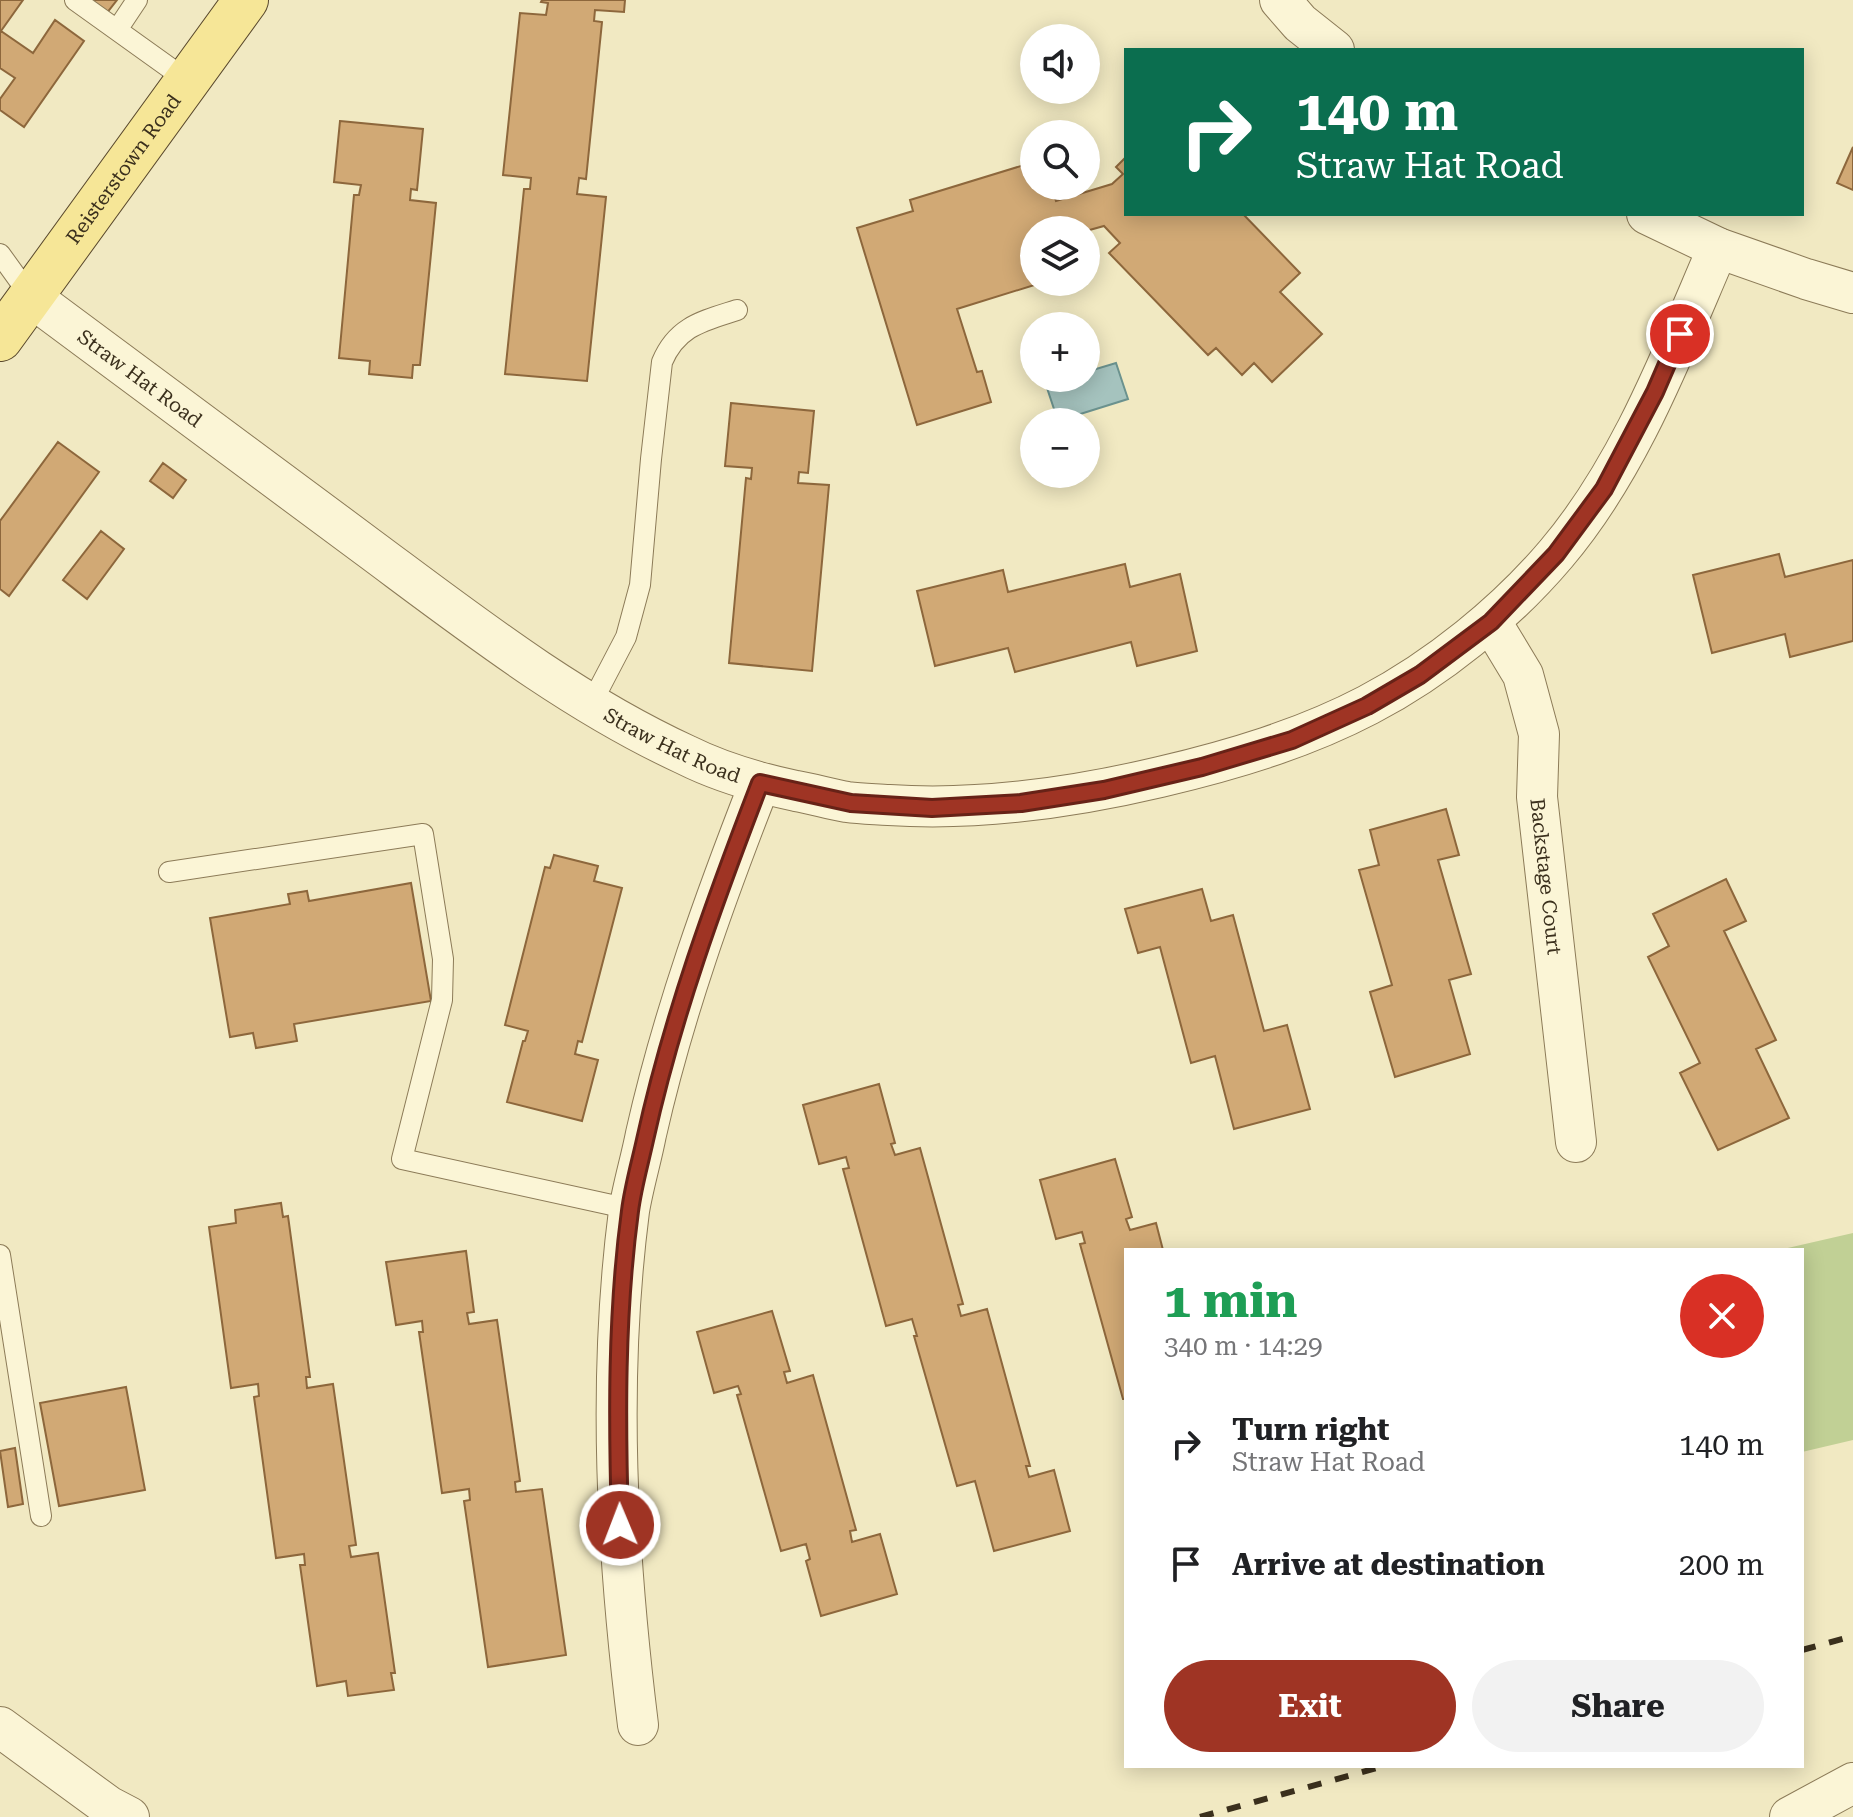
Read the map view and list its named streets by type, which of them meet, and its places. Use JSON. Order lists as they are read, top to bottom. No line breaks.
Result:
{"streets":{"main road":["Reisterstown Road"],"street":["Straw Hat Road","Backstage Court"]},"crossings":[["Reisterstown Road","Straw Hat Road"],["Straw Hat Road","Backstage Court"]],"page":{"map_buttons":["+","−"],"turn":["140 m","Straw Hat Road"],"heading":["1 min","340 m · 14:29"],"list":[{"name":"Turn right","note":"Straw Hat Road","value":"140 m"},{"name":"Arrive at destination","value":"200 m"}],"buttons":["Exit","Share"]}}
